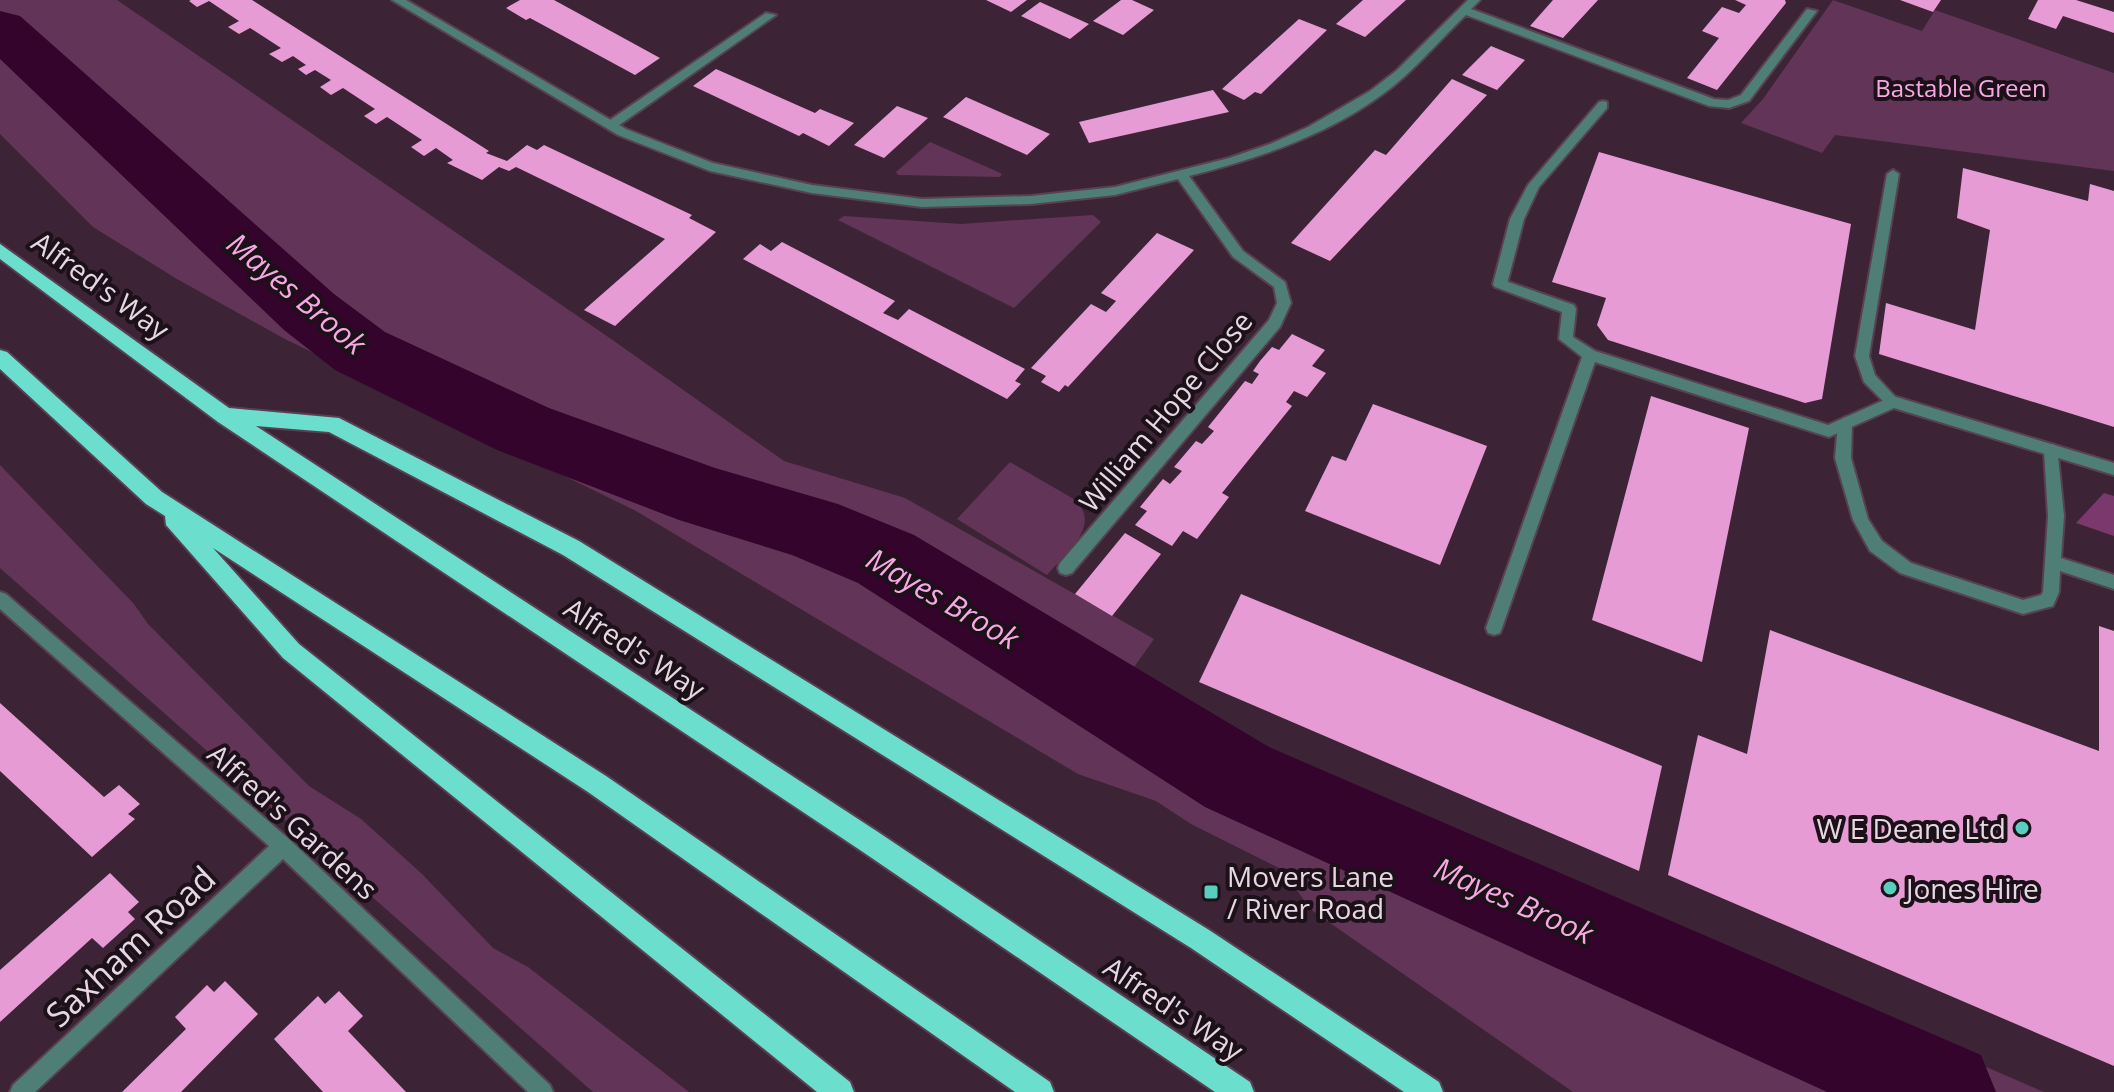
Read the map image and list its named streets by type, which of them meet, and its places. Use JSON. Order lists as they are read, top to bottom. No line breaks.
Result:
{"streets":{"highway":["Alfred's Way"],"street":["William Hope Close","Alfred's Gardens","Saxham Road"]},"crossings":[["Alfred's Gardens","Saxham Road"]],"water":["Mayes Brook"],"parks":["Bastable Green"],"places":{"other":["W E Deane Ltd","Jones Hire"],"transit":["Movers Lane / River Road"]}}
